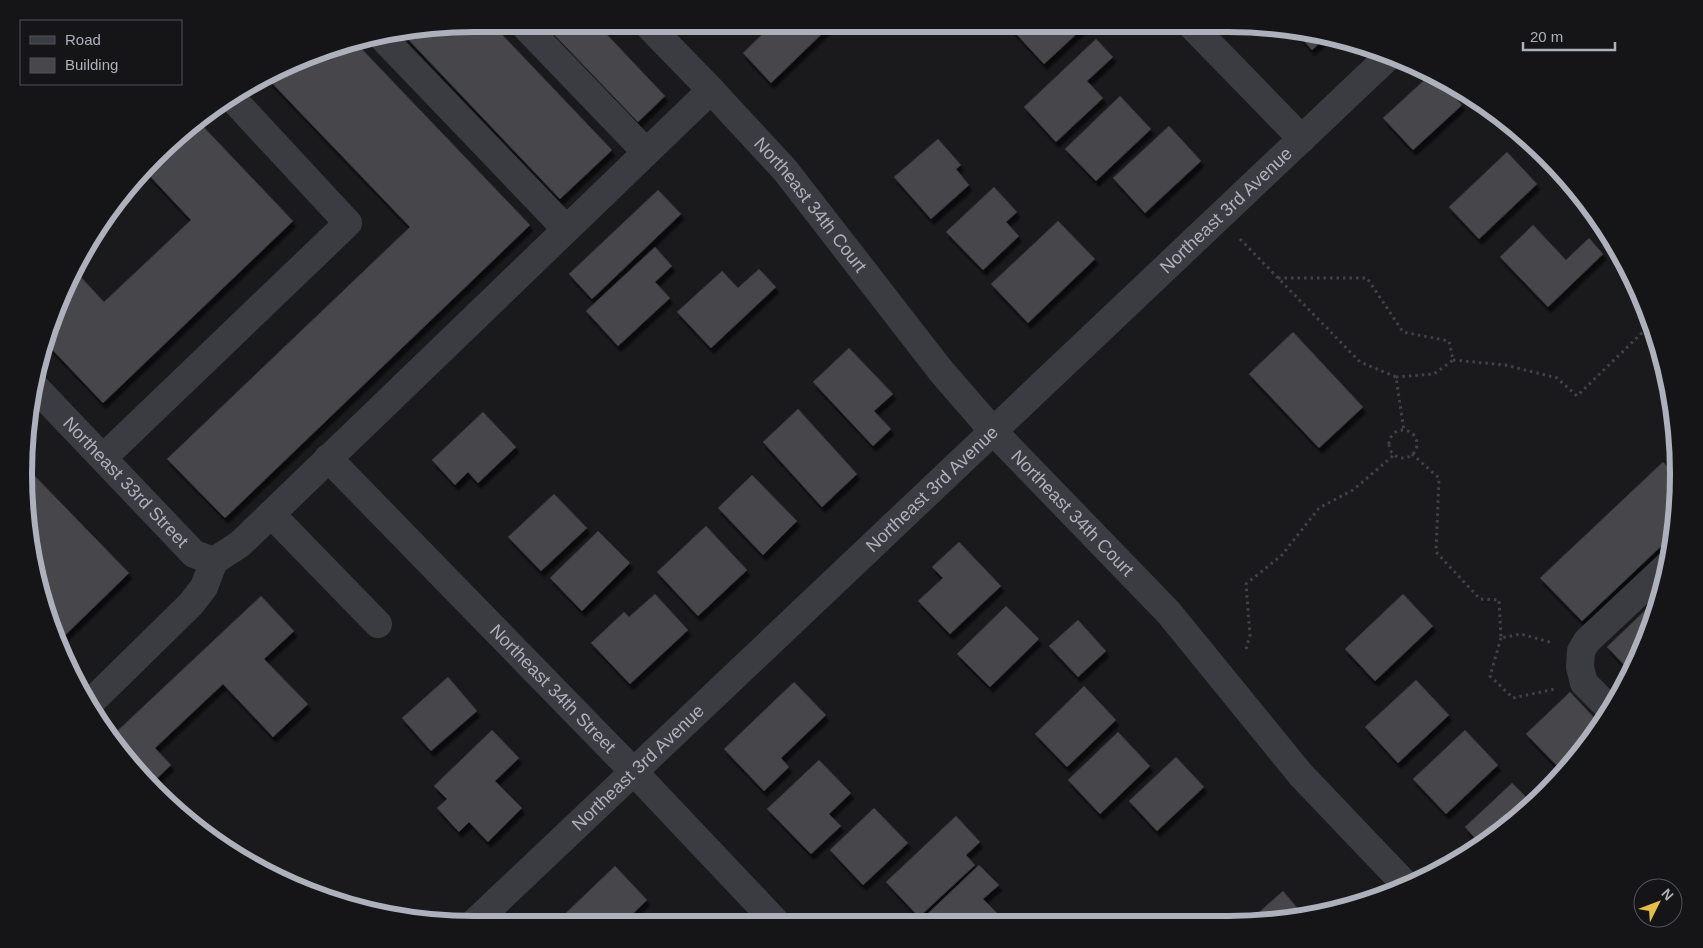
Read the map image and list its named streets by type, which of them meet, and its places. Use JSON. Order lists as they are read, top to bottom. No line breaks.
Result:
{"streets":{"street":["Northeast 34th Court","Northeast 3rd Avenue","Northeast 33rd Street","Northeast 34th Street"]},"crossings":[["Northeast 34th Court","Northeast 3rd Avenue"],["Northeast 3rd Avenue","Northeast 34th Street"]],"legend":["Road","Building"],"scale_bar":"20 m","north":"top right"}
